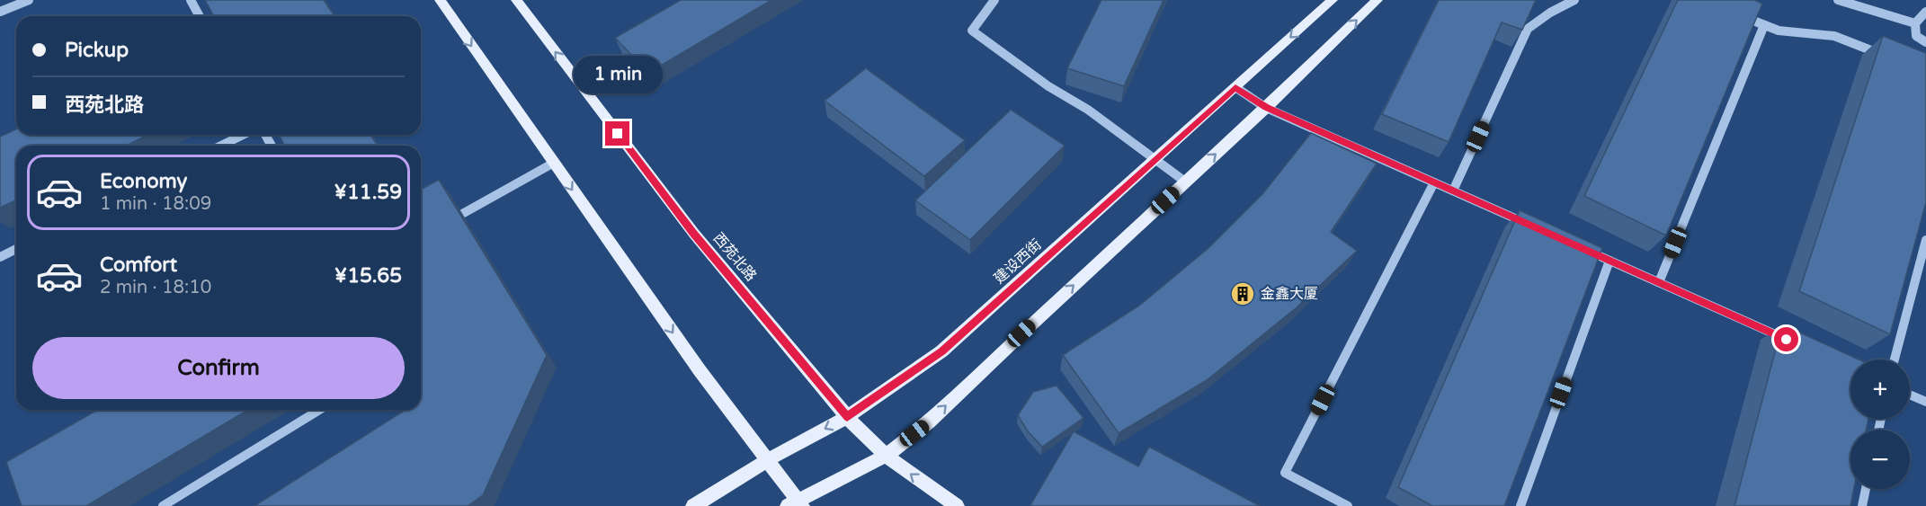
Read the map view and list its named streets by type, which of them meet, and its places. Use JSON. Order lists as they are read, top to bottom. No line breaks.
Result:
{"streets":{"main road":["西苑北路","建设西街"]},"crossings":[["西苑北路","建设西街"]],"places":{"building":["金鑫大厦"]},"page":{"banner":["Pickup","西苑北路"],"bubble":"1 min","list":[{"name":"Economy","note":"1 min · 18:09","value":"¥11.59"},{"name":"Comfort","note":"2 min · 18:10","value":"¥15.65"}],"buttons":"Confirm","map_buttons":["+","−"]}}
